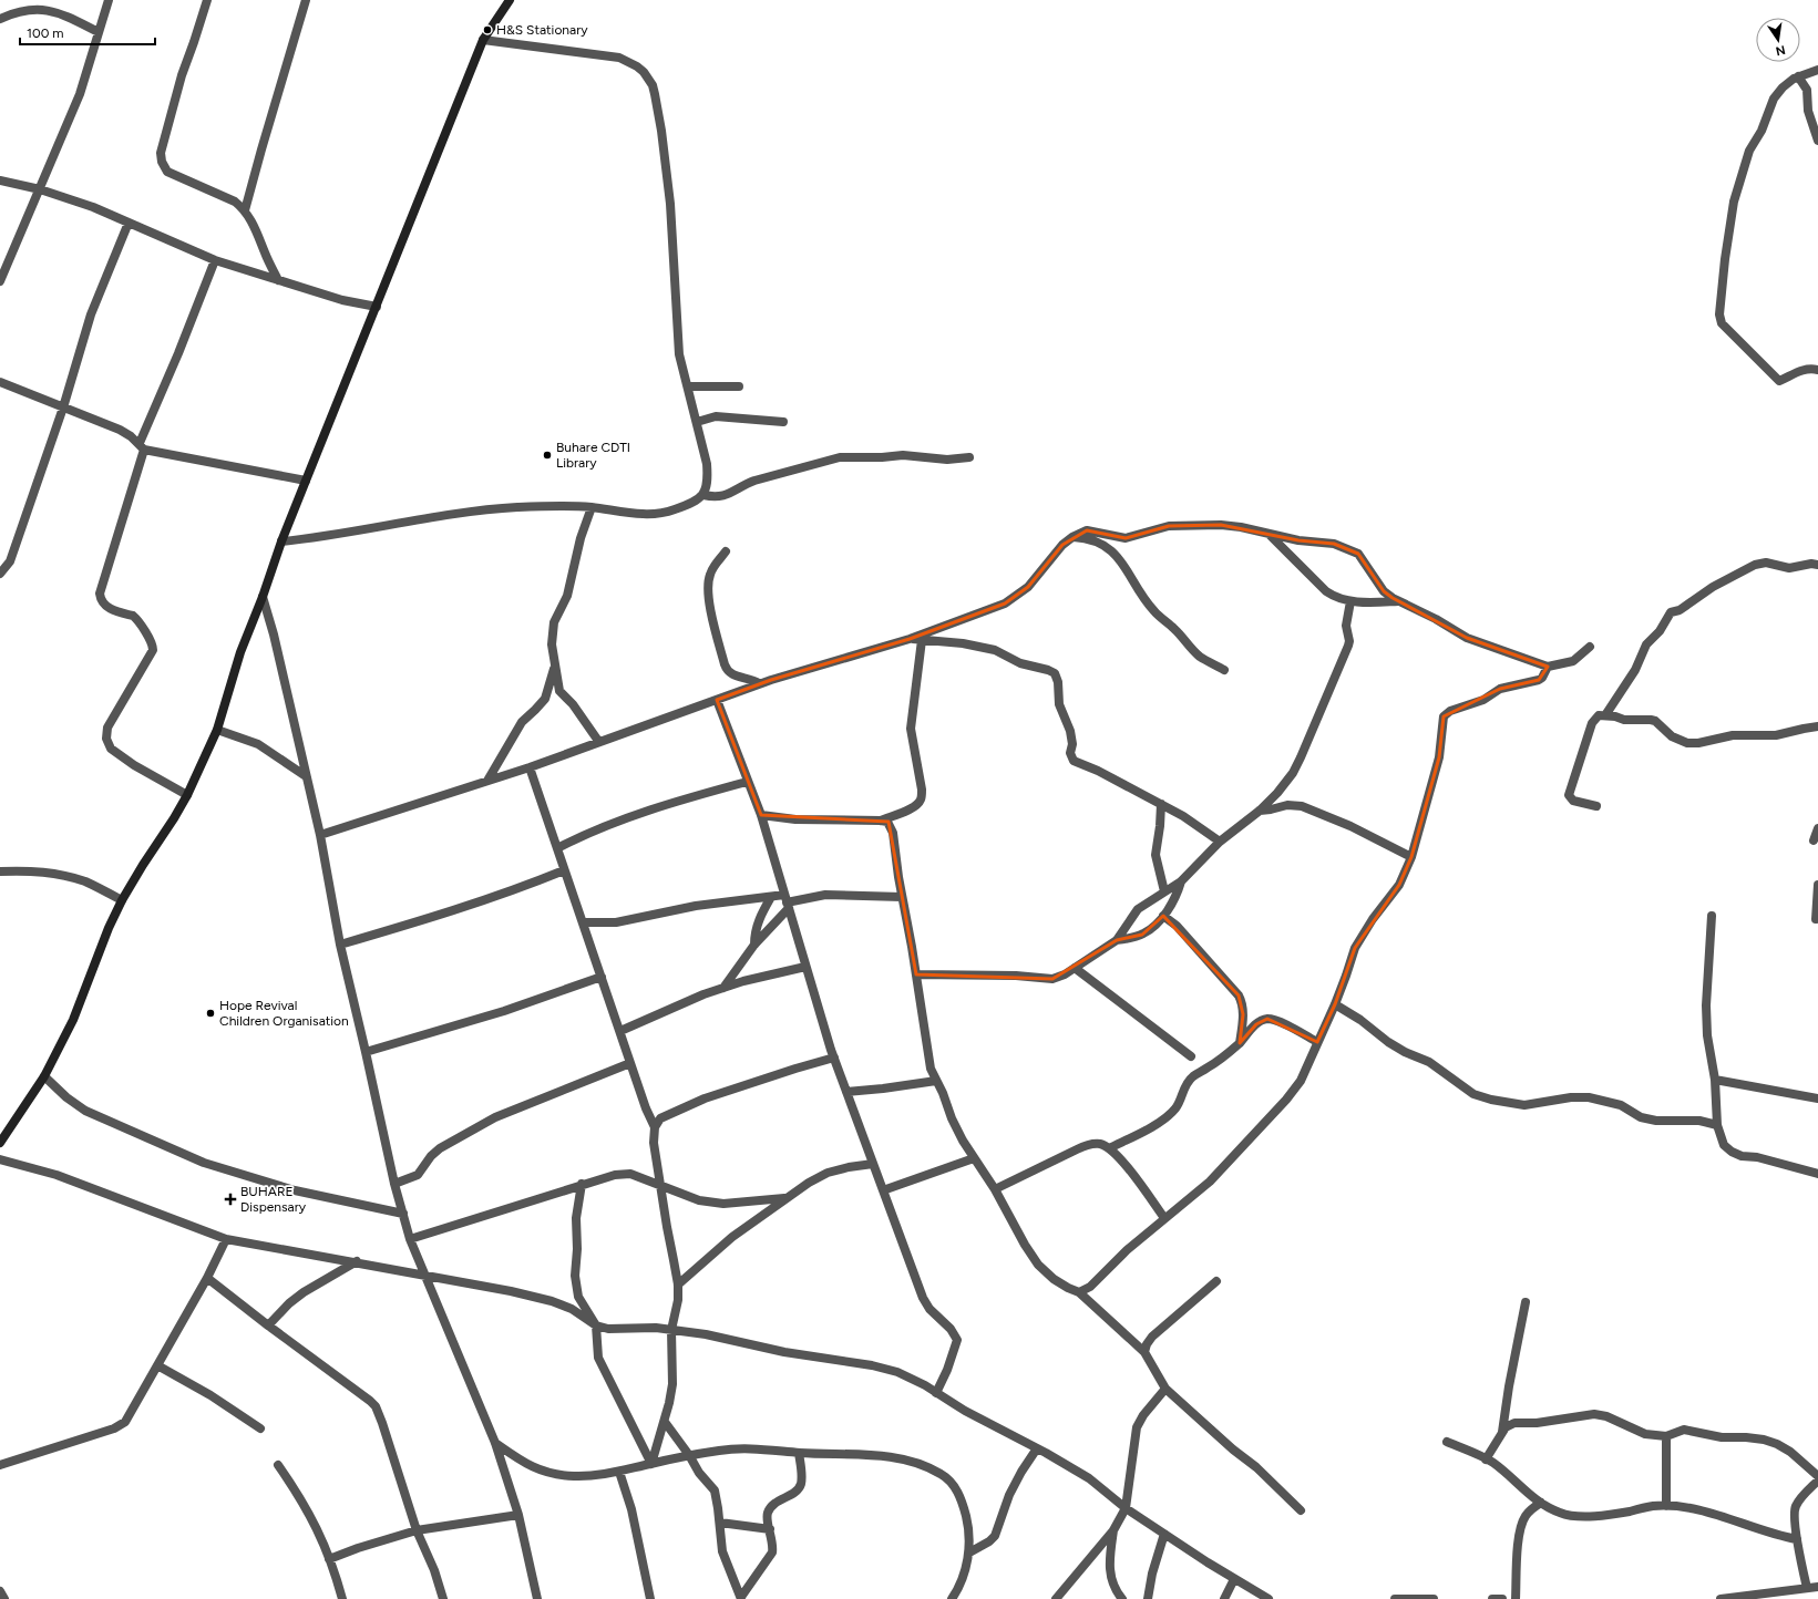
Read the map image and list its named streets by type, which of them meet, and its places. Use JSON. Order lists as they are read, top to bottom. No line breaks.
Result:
{"places":{"other":["H&S Stationary","Buhare CDTI Library","Hope Revival Children Organisation"],"health":["BUHARE Dispensary"]},"scale_bar":"100 m","north":"bottom"}
